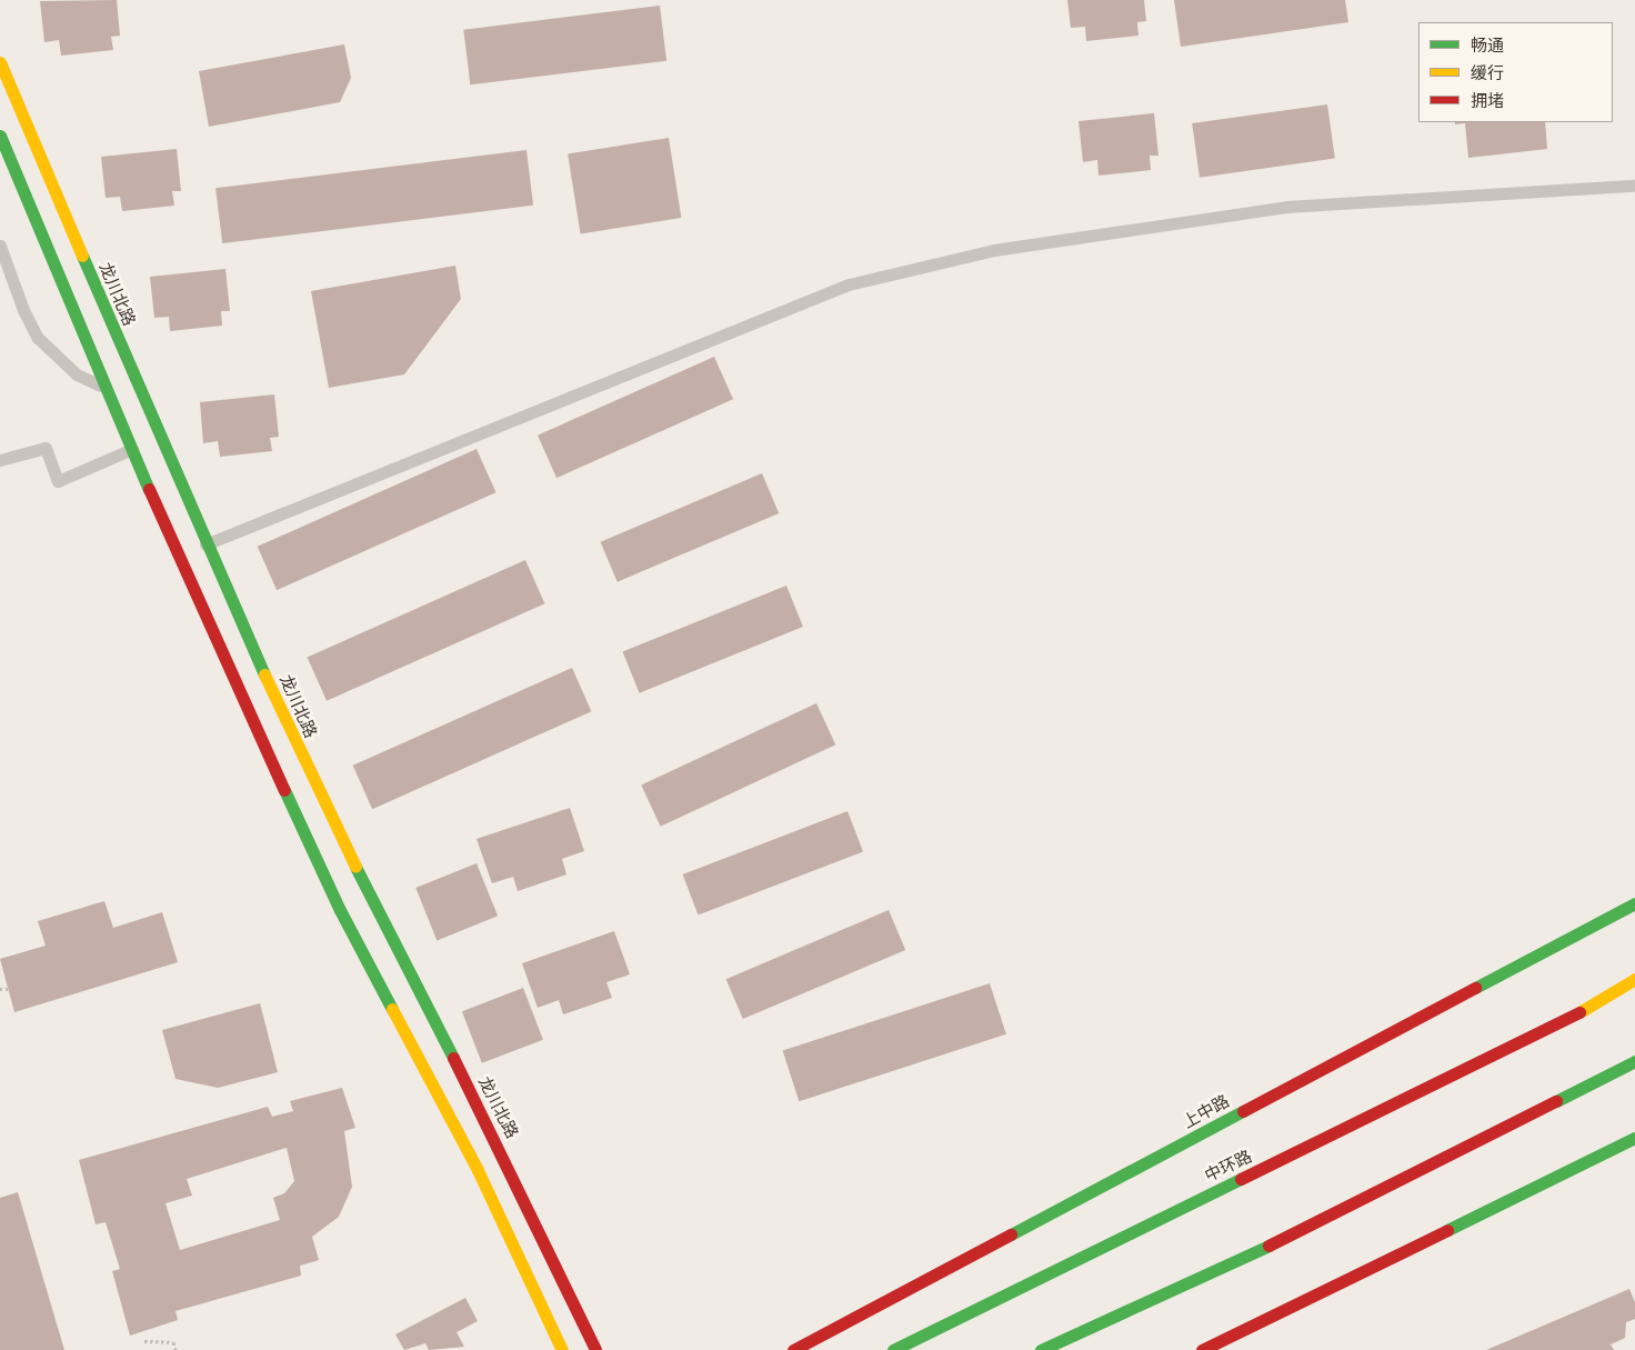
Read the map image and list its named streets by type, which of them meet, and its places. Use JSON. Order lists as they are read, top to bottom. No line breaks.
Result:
{"streets":{"main road":["龙川北路","上中路","中环路"]},"legend":["畅通","缓行","拥堵"]}
